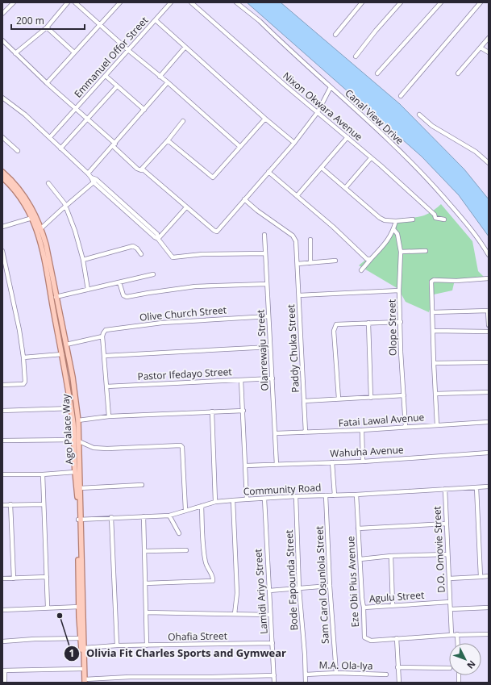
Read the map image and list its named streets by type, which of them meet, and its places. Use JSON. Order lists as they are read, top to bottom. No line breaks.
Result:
{"streets":{"main road":["Ago Palace Way"],"street":["Emmanuel Offor Street","Nixon Okwara Avenue","Canal View Drive","Olive Church Street","Olope Street","Paddy Chuka Street","Olanrewaju Street","Pastor Ifedayo Street","Fatai Lawal Avenue","Wahuha Avenue","Community Road","D.O. Omovie Street","Bode Fapounda Street","Eze Obi Pius Avenue","Sam Carol Osunlola Street","Lamidi Ariyo Street","Agulu Street","Ohafia Street","M.A. Ola-Iya"]},"crossings":[["Olive Church Street","Olanrewaju Street"],["Olope Street","Fatai Lawal Avenue"],["Paddy Chuka Street","Fatai Lawal Avenue"],["Olanrewaju Street","Fatai Lawal Avenue"],["Olanrewaju Street","Wahuha Avenue"],["Pastor Ifedayo Street","Wahuha Avenue"],["Pastor Ifedayo Street","Community Road"],["Ago Palace Way","Community Road"],["Ago Palace Way","Ohafia Street"],["Community Road","D.O. Omovie Street"],["Community Road","Bode Fapounda Street"],["Community Road","Eze Obi Pius Avenue"],["Community Road","Sam Carol Osunlola Street"],["Community Road","Lamidi Ariyo Street"],["D.O. Omovie Street","Eze Obi Pius Avenue"],["D.O. Omovie Street","Agulu Street"],["Bode Fapounda Street","M.A. Ola-Iya"],["Eze Obi Pius Avenue","Agulu Street"],["Sam Carol Osunlola Street","M.A. Ola-Iya"],["Lamidi Ariyo Street","Ohafia Street"]],"places":["Olivia Fit Charles Sports and Gymwear"],"scale_bar":"200 m","north":"bottom right"}
